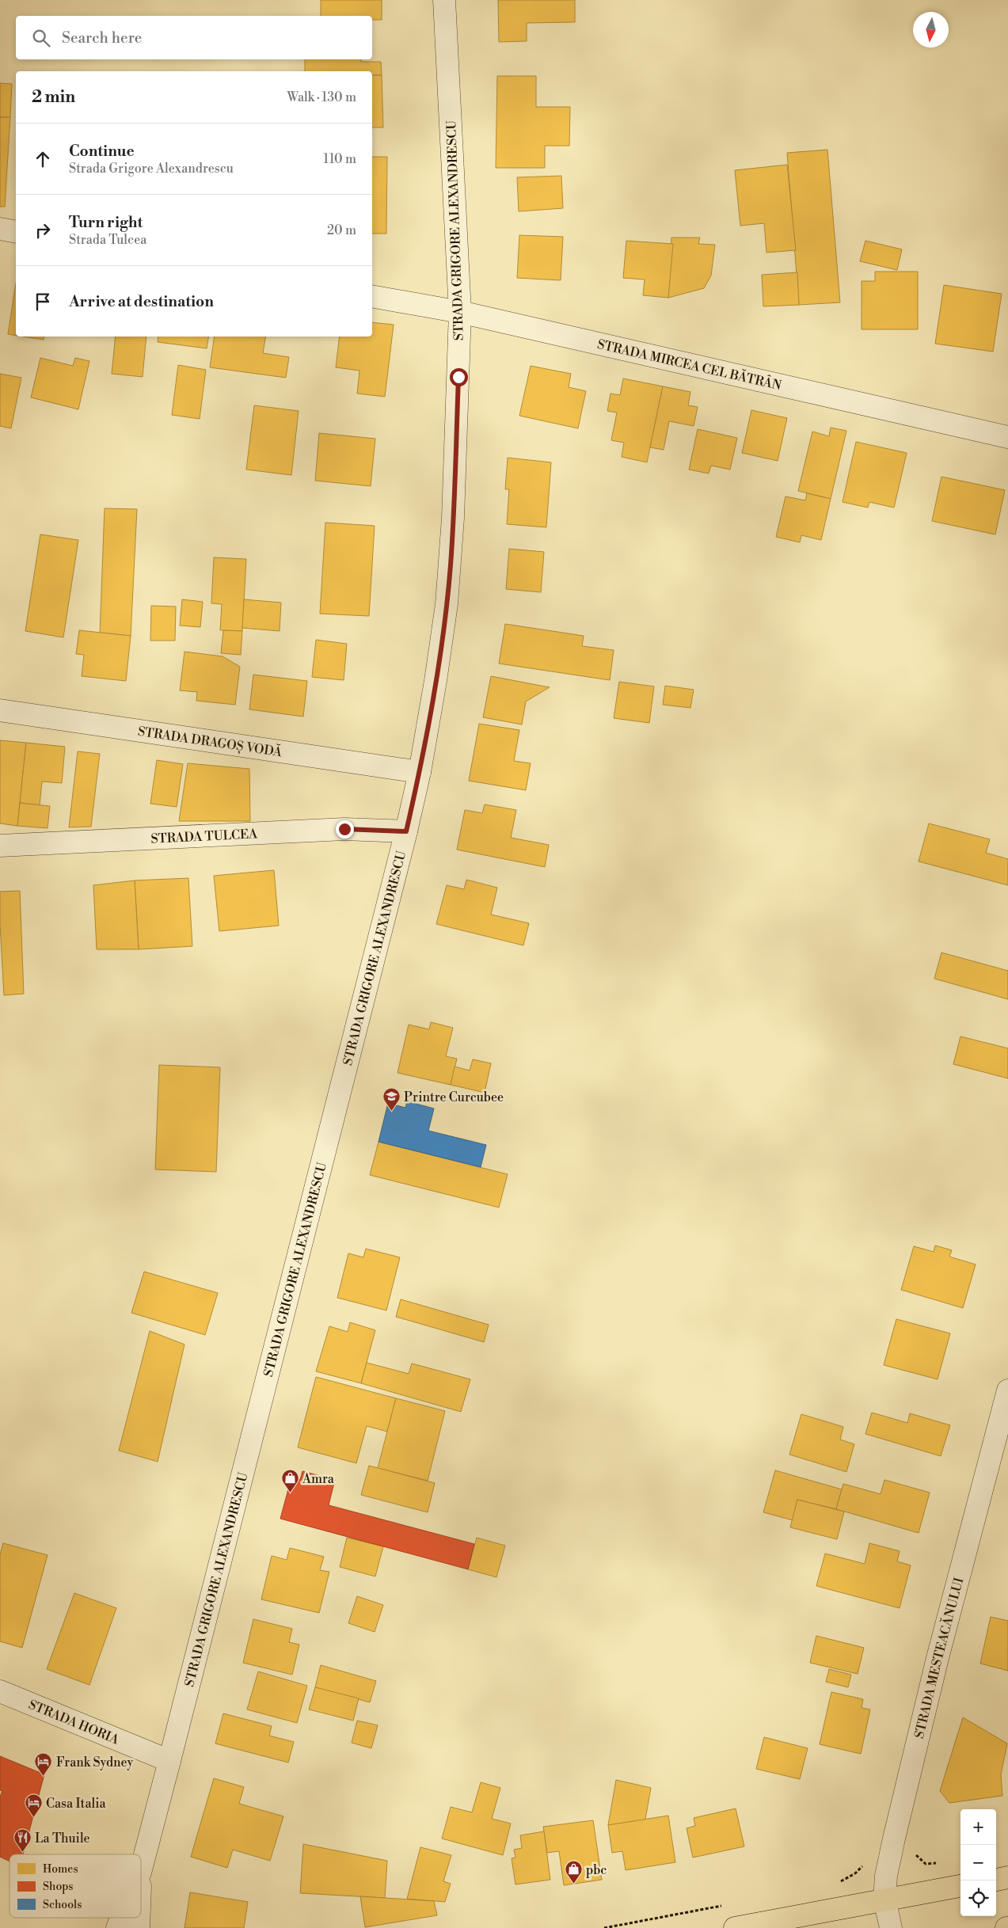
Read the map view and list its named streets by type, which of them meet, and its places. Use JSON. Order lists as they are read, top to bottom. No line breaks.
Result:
{"streets":{"street":["STRADA GRIGORE ALEXANDRESCU","STRADA MIRCEA CEL BĂTRÂN","STRADA DRAGOȘ VODĂ","STRADA TULCEA","STRADA MESTEACĂNULUI","STRADA HORIA"]},"crossings":[["STRADA GRIGORE ALEXANDRESCU","STRADA MIRCEA CEL BĂTRÂN"],["STRADA GRIGORE ALEXANDRESCU","STRADA DRAGOȘ VODĂ"],["STRADA GRIGORE ALEXANDRESCU","STRADA TULCEA"],["STRADA GRIGORE ALEXANDRESCU","STRADA HORIA"]],"places":{"school or university":["Printre Curcubee"],"shop":["Amra","pbc"],"hotel":["Frank Sydney","Casa Italia"],"restaurant":["La Thuile"]},"legend":["Homes","Shops","Schools"],"north":"bottom","page":{"search":"Search here","heading":["2 min","Walk · 130 m"],"list":[["Continue","Strada Grigore Alexandrescu","110 m"],["Turn right","Strada Tulcea","20 m"],"Arrive at destination"],"map_buttons":["+","−"]}}
